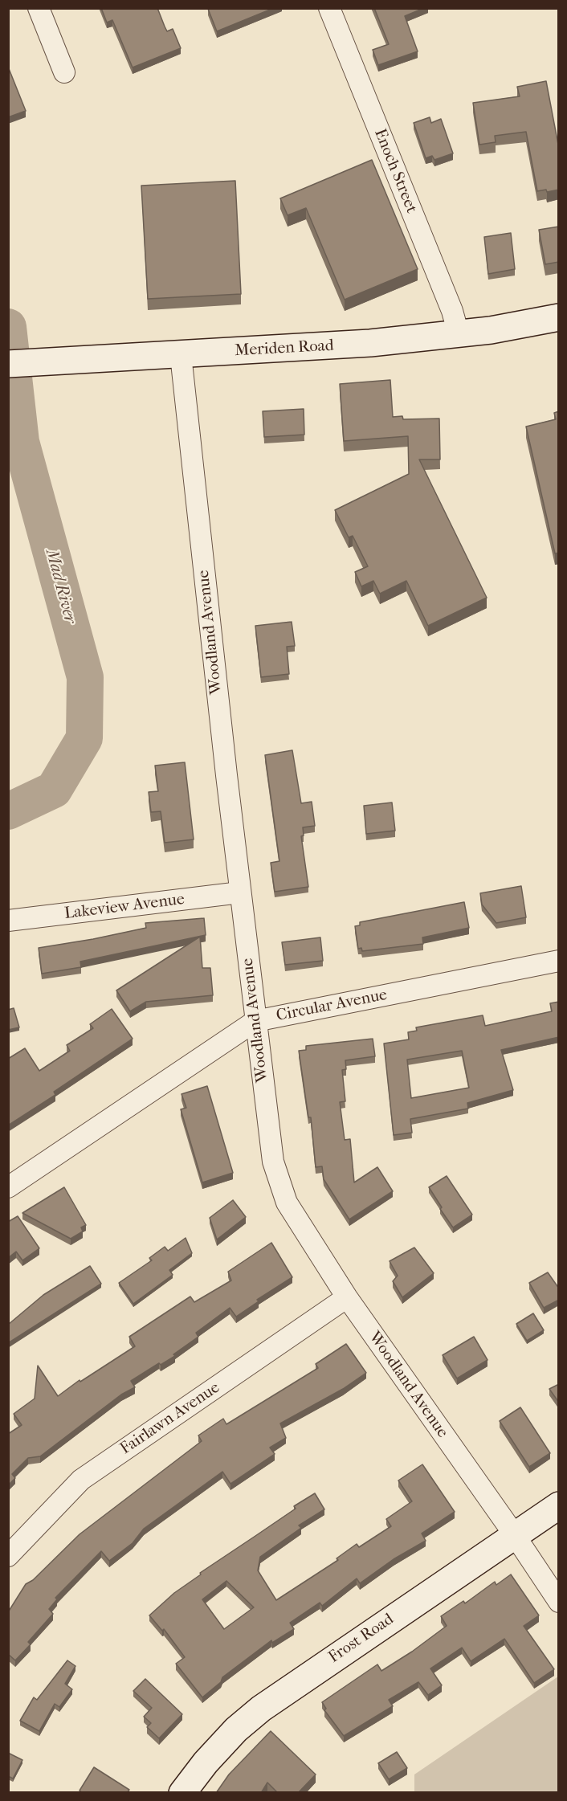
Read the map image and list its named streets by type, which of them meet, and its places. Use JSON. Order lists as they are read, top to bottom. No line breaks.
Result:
{"streets":{"main road":["Meriden Road","Frost Road"],"street":["Enoch Street","Woodland Avenue","Lakeview Avenue","Circular Avenue","Fairlawn Avenue"]},"crossings":[["Enoch Street","Meriden Road"],["Meriden Road","Woodland Avenue"],["Woodland Avenue","Lakeview Avenue"],["Woodland Avenue","Circular Avenue"],["Woodland Avenue","Fairlawn Avenue"],["Woodland Avenue","Frost Road"]],"water":["Mad River"]}
